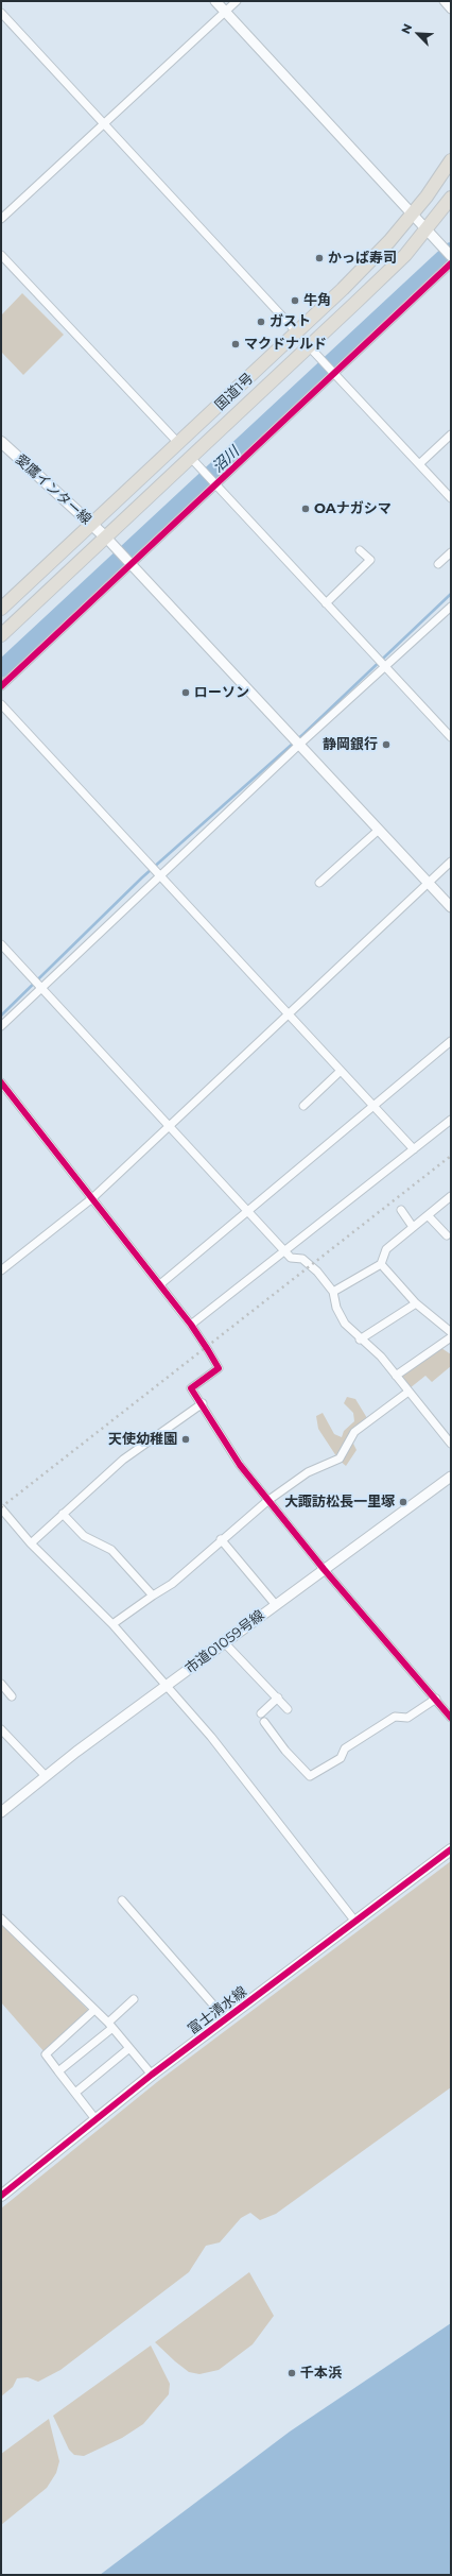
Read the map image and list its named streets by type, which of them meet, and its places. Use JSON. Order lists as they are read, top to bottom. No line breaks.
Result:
{"streets":{"highway":["国道1号"],"main road":["愛鷹インター線","富士清水線"],"street":["市道01059号線"]},"crossings":[["国道1号","愛鷹インター線"]],"water":["沼川"],"places":["かっぱ寿司","牛角","ガスト","マクドナルド","OAナガシマ","ローソン","静岡銀行","天使幼稚園","大諏訪松長一里塚","千本浜"],"north":"top left"}
